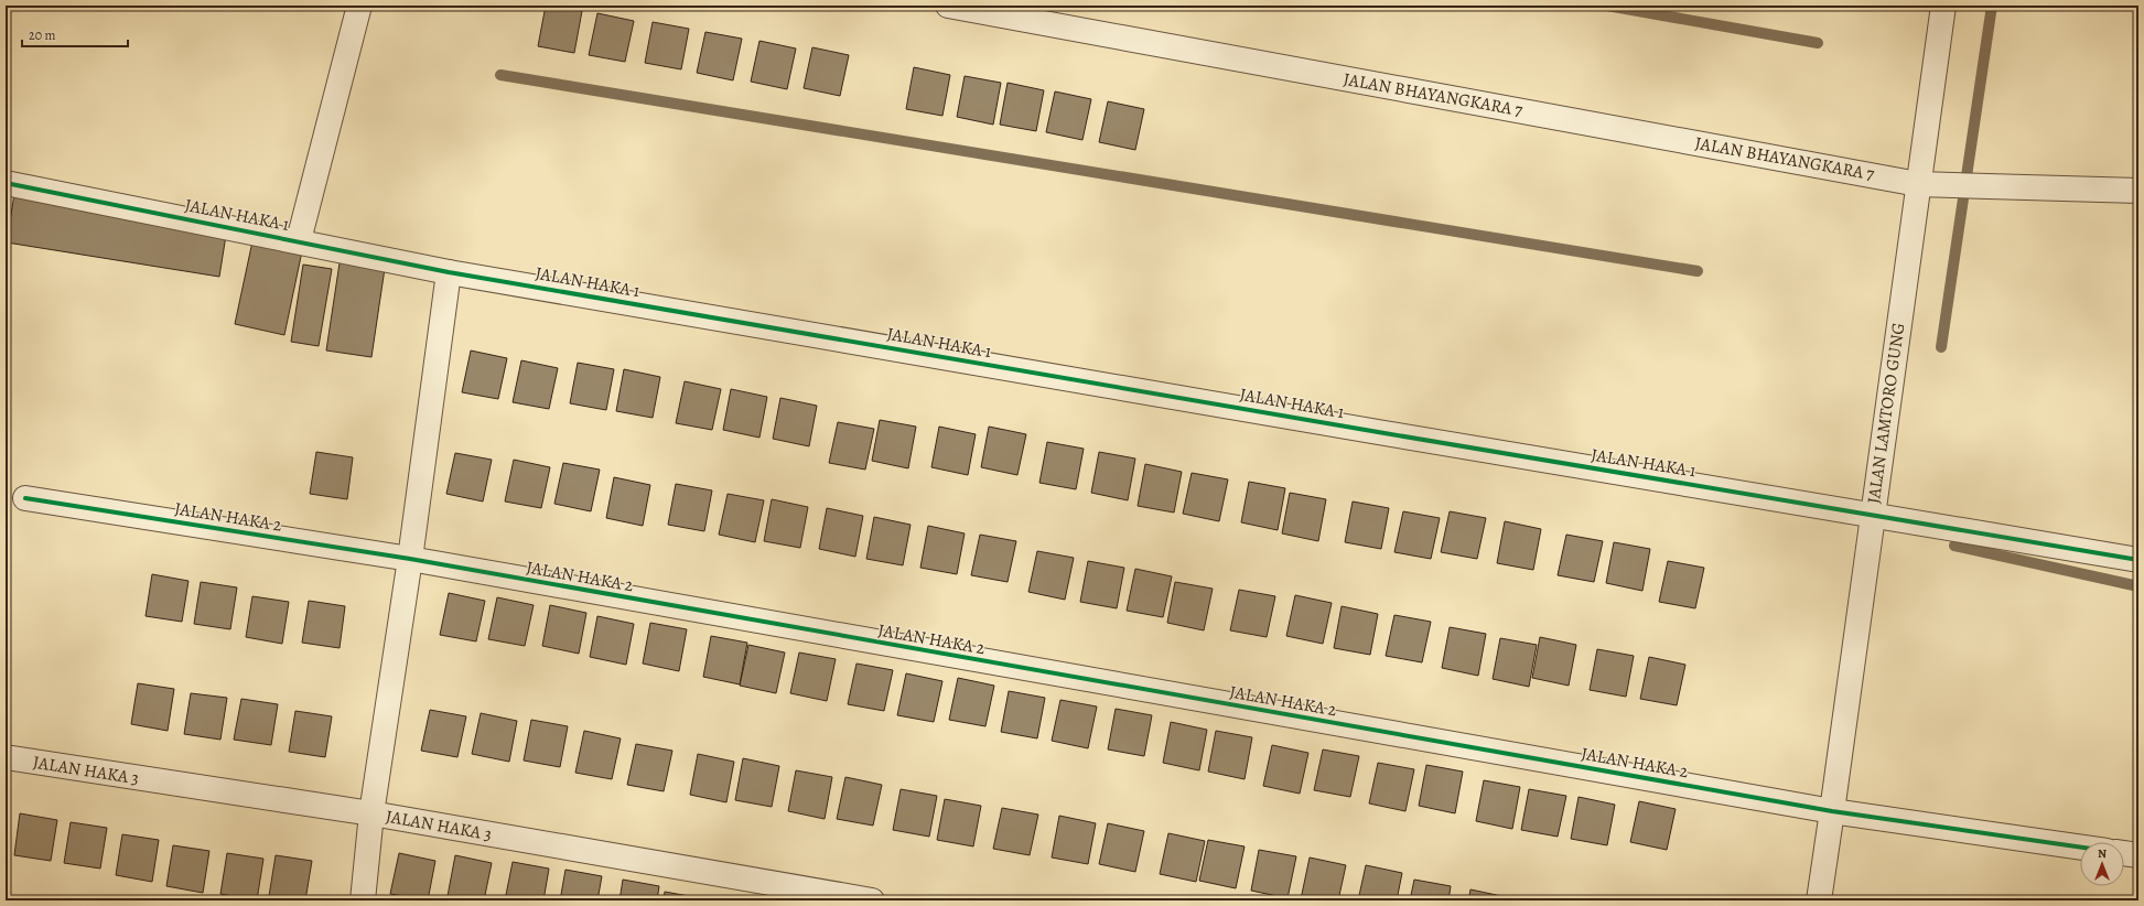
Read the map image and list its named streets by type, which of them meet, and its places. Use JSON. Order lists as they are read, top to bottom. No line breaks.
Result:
{"streets":{"street":["JALAN BHAYANGKARA 7","JALAN HAKA 1","JALAN LAMTORO GUNG","JALAN HAKA 2","JALAN HAKA 3"]},"crossings":[["JALAN BHAYANGKARA 7","JALAN LAMTORO GUNG"],["JALAN HAKA 1","JALAN LAMTORO GUNG"],["JALAN LAMTORO GUNG","JALAN HAKA 2"]],"scale_bar":"20 m","north":"top"}
